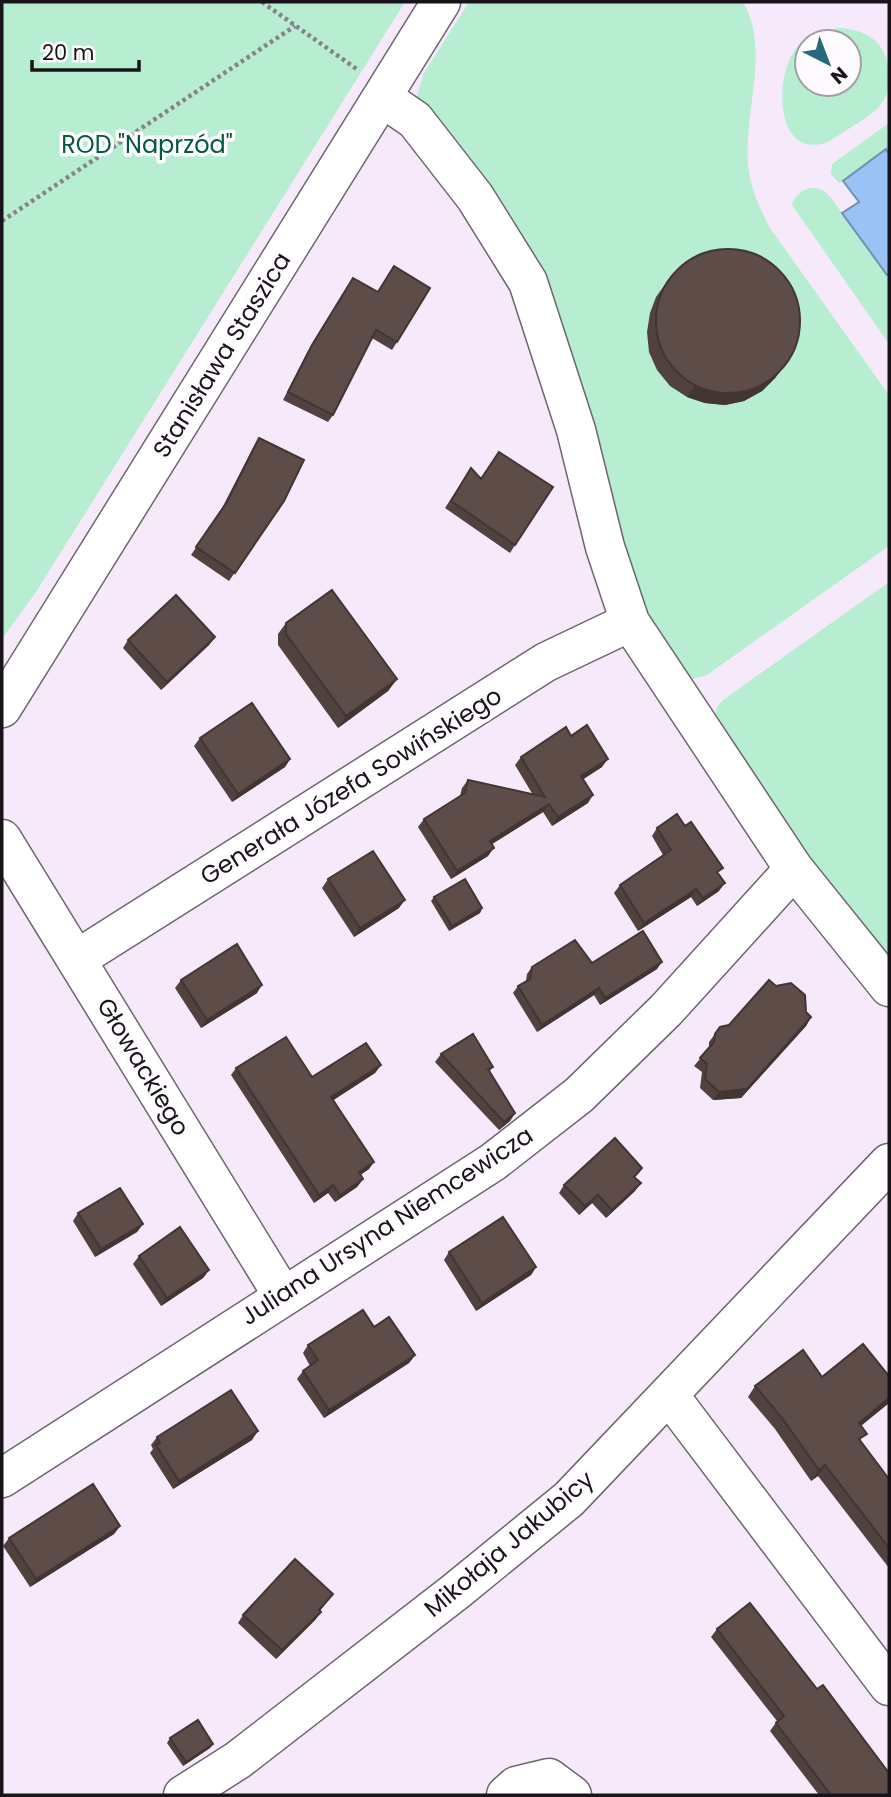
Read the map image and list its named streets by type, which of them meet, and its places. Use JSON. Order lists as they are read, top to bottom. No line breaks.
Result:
{"streets":{"street":["Stanisława Staszica","Generała Józefa Sowińskiego","Głowackiego","Juliana Ursyna Niemcewicza","Mikołaja Jakubicy"]},"crossings":[["Generała Józefa Sowińskiego","Głowackiego"],["Głowackiego","Juliana Ursyna Niemcewicza"]],"parks":["ROD \"Naprzód\""],"scale_bar":"20 m","north":"bottom right"}
